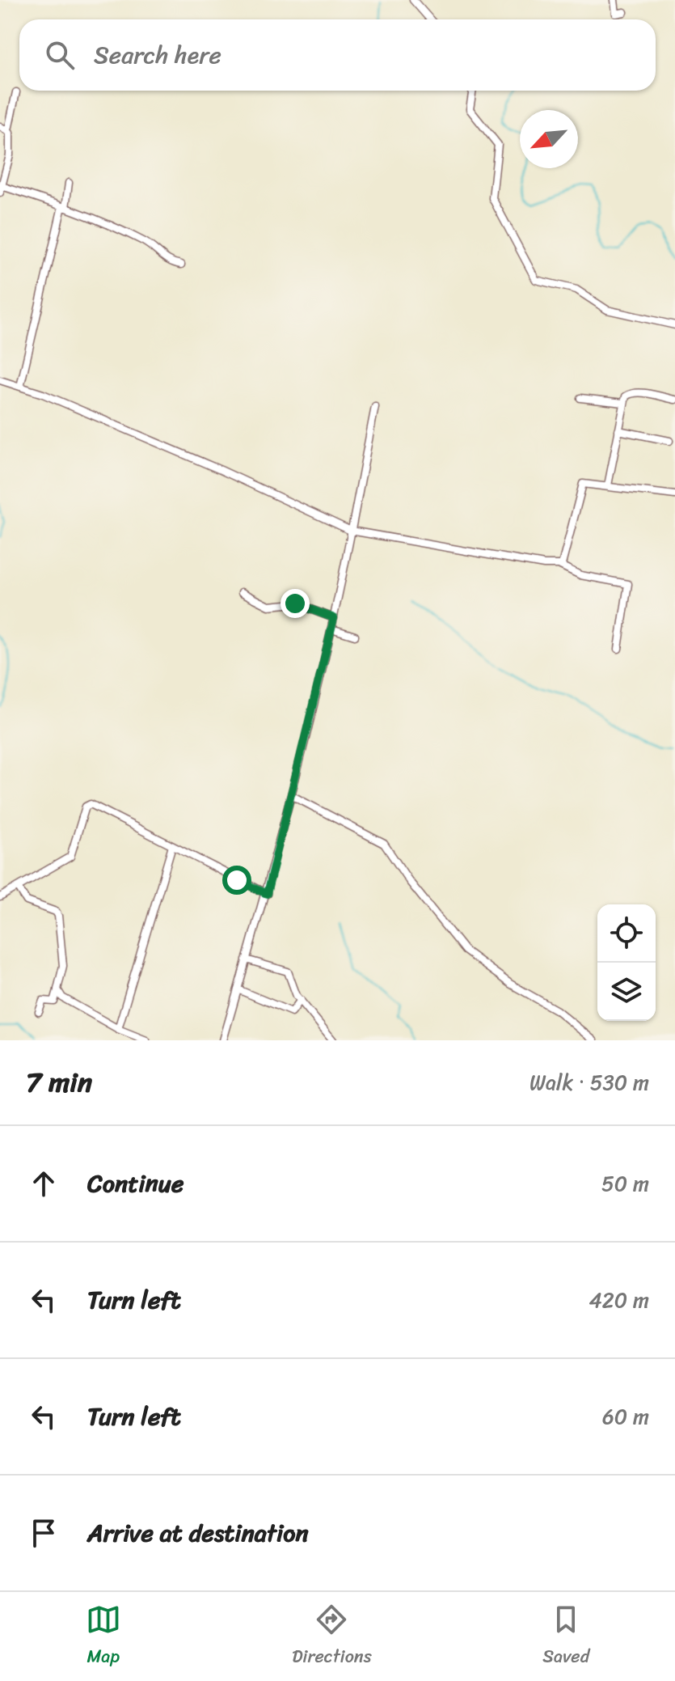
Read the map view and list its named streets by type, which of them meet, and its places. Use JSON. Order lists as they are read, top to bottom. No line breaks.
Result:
{"north":"bottom left","page":{"search":"Search here","heading":["7 min","Walk · 530 m"],"list":[["Continue","50 m"],["Turn left","420 m"],["Turn left","60 m"],"Arrive at destination"],"nav":["Map","Directions","Saved"]}}
